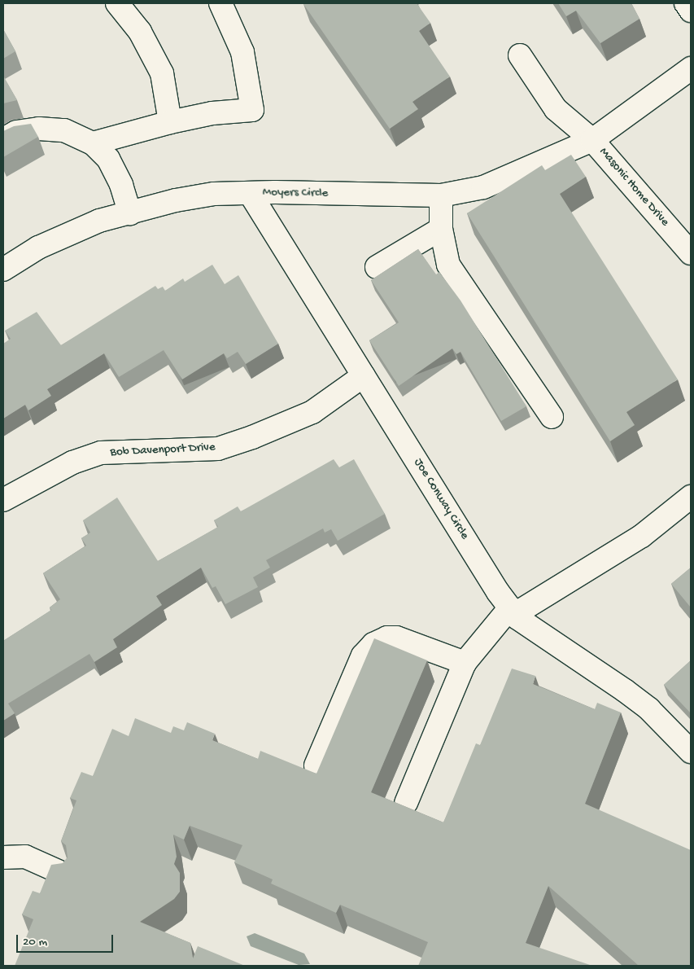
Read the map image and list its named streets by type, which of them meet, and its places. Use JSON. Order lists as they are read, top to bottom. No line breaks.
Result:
{"streets":{"street":["Masonic Home Drive","Moyers Circle","Bob Davenport Drive","Joe Conway Circle"]},"crossings":[["Masonic Home Drive","Moyers Circle"],["Moyers Circle","Joe Conway Circle"],["Bob Davenport Drive","Joe Conway Circle"]],"scale_bar":"20 m"}
